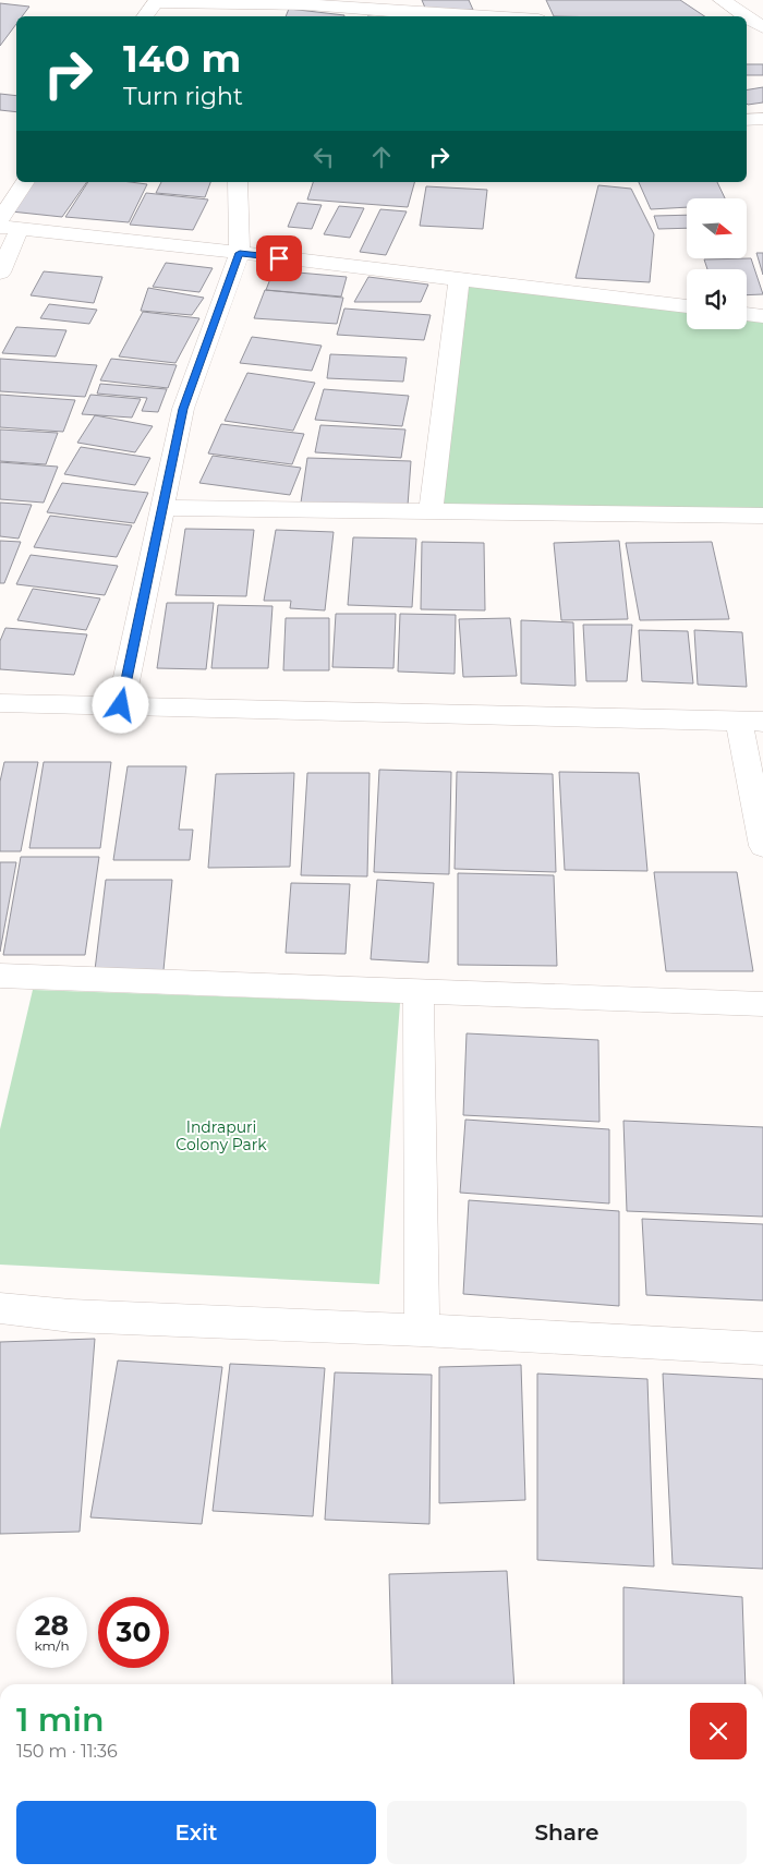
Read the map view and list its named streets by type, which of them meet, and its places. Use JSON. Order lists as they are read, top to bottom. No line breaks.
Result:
{"parks":["Indrapuri Colony Park"],"north":"right","page":{"turn":["140 m","Turn right"],"speed":"28 km/h","limit":"30","heading":["1 min","150 m · 11:36"],"buttons":["Exit","Share"]}}
